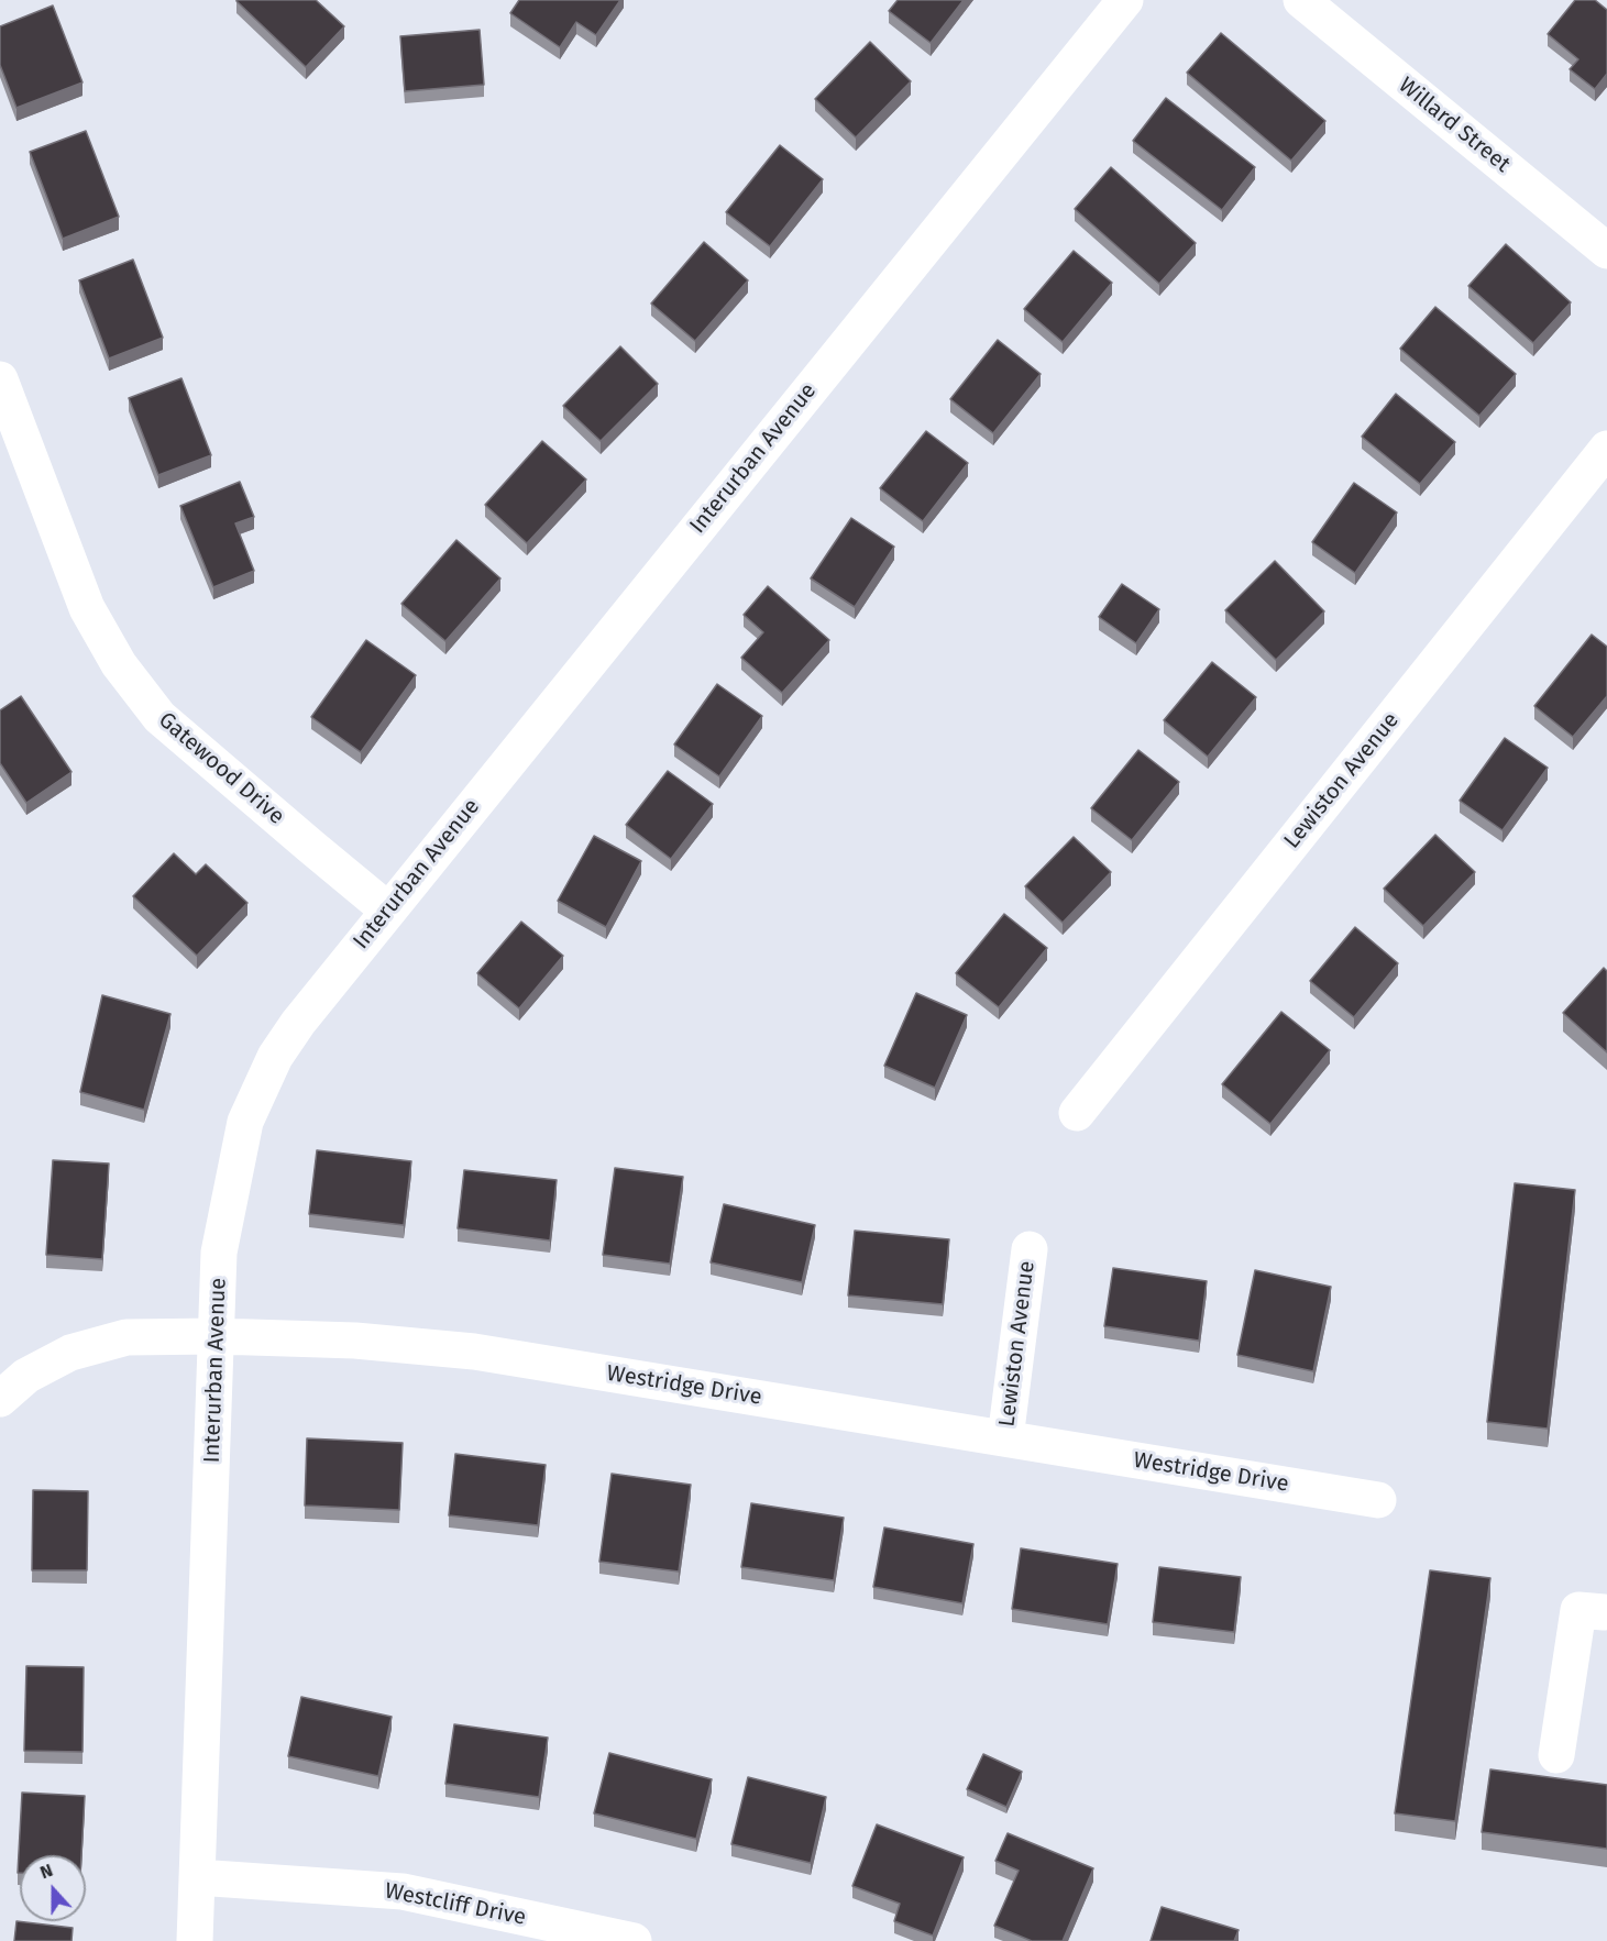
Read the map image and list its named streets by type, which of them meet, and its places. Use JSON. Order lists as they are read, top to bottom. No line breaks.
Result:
{"streets":{"street":["Willard Street","Interurban Avenue","Gatewood Drive","Lewiston Avenue","Westridge Drive","Westcliff Drive"]},"crossings":[["Interurban Avenue","Gatewood Drive"],["Interurban Avenue","Westridge Drive"],["Interurban Avenue","Westcliff Drive"],["Lewiston Avenue","Westridge Drive"]],"north":"top"}
